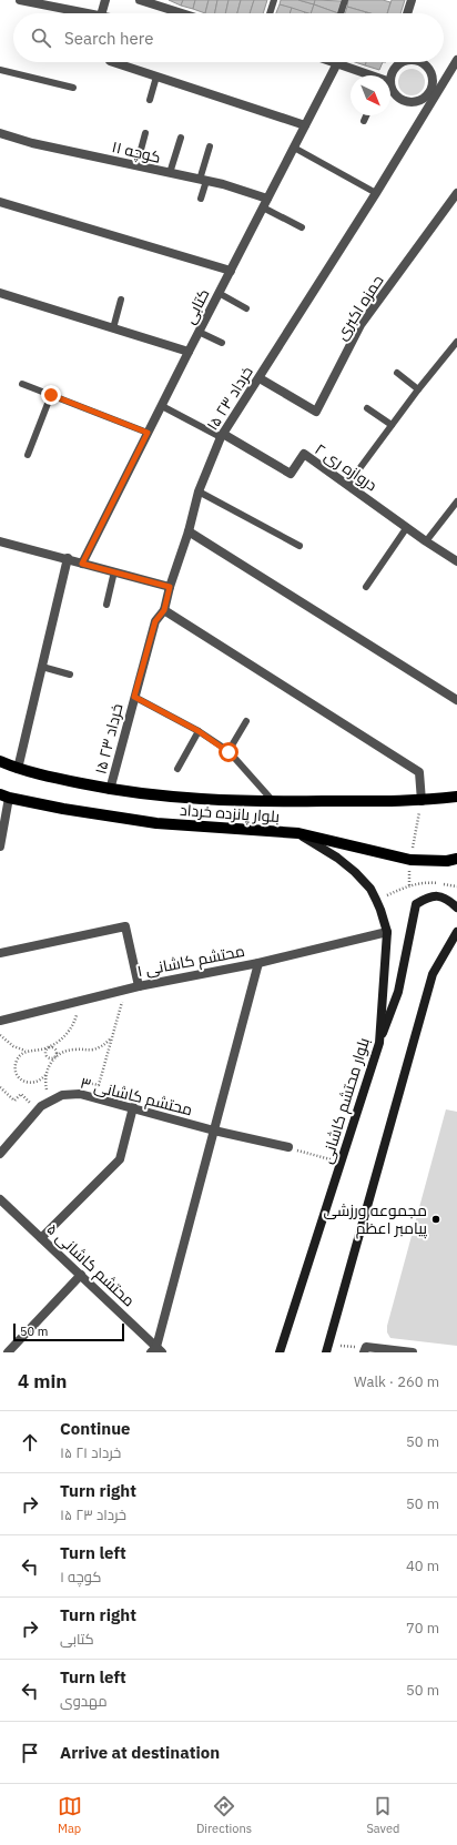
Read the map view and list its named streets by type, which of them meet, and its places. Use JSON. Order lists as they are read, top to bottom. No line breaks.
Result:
{"streets":{"main road":["بلوار پانزده خرداد","بلوار محتشم کاشانی"],"street":["کوچه ۱۱","کتابی","حمزه اکبری","۱۵ خرداد ۲۳","دروازه ری ۲","محتشم کاشانی ۱","محتشم کاشانی ۳","محتشم کاشانی ۵"]},"crossings":[["کوچه ۱۱","کتابی"],["حمزه اکبری","۱۵ خرداد ۲۳"],["۱۵ خرداد ۲۳","دروازه ری ۲"],["۱۵ خرداد ۲۳","بلوار پانزده خرداد"],["بلوار پانزده خرداد","بلوار محتشم کاشانی"],["محتشم کاشانی ۱","بلوار محتشم کاشانی"]],"places":["مجموعه ورزشی پیامبر اعظم"],"scale_bar":"50 m","north":"bottom right","page":{"search":"Search here","scale":"50 m","heading":["4 min","Walk · 260 m"],"list":[["Continue","۱۵ خرداد ۲۱","50 m"],["Turn right","۱۵ خرداد ۲۳","50 m"],["Turn left","کوچه ۱","40 m"],["Turn right","کتابی","70 m"],["Turn left","مهدوی","50 m"],"Arrive at destination"],"nav":["Map","Directions","Saved"]}}
